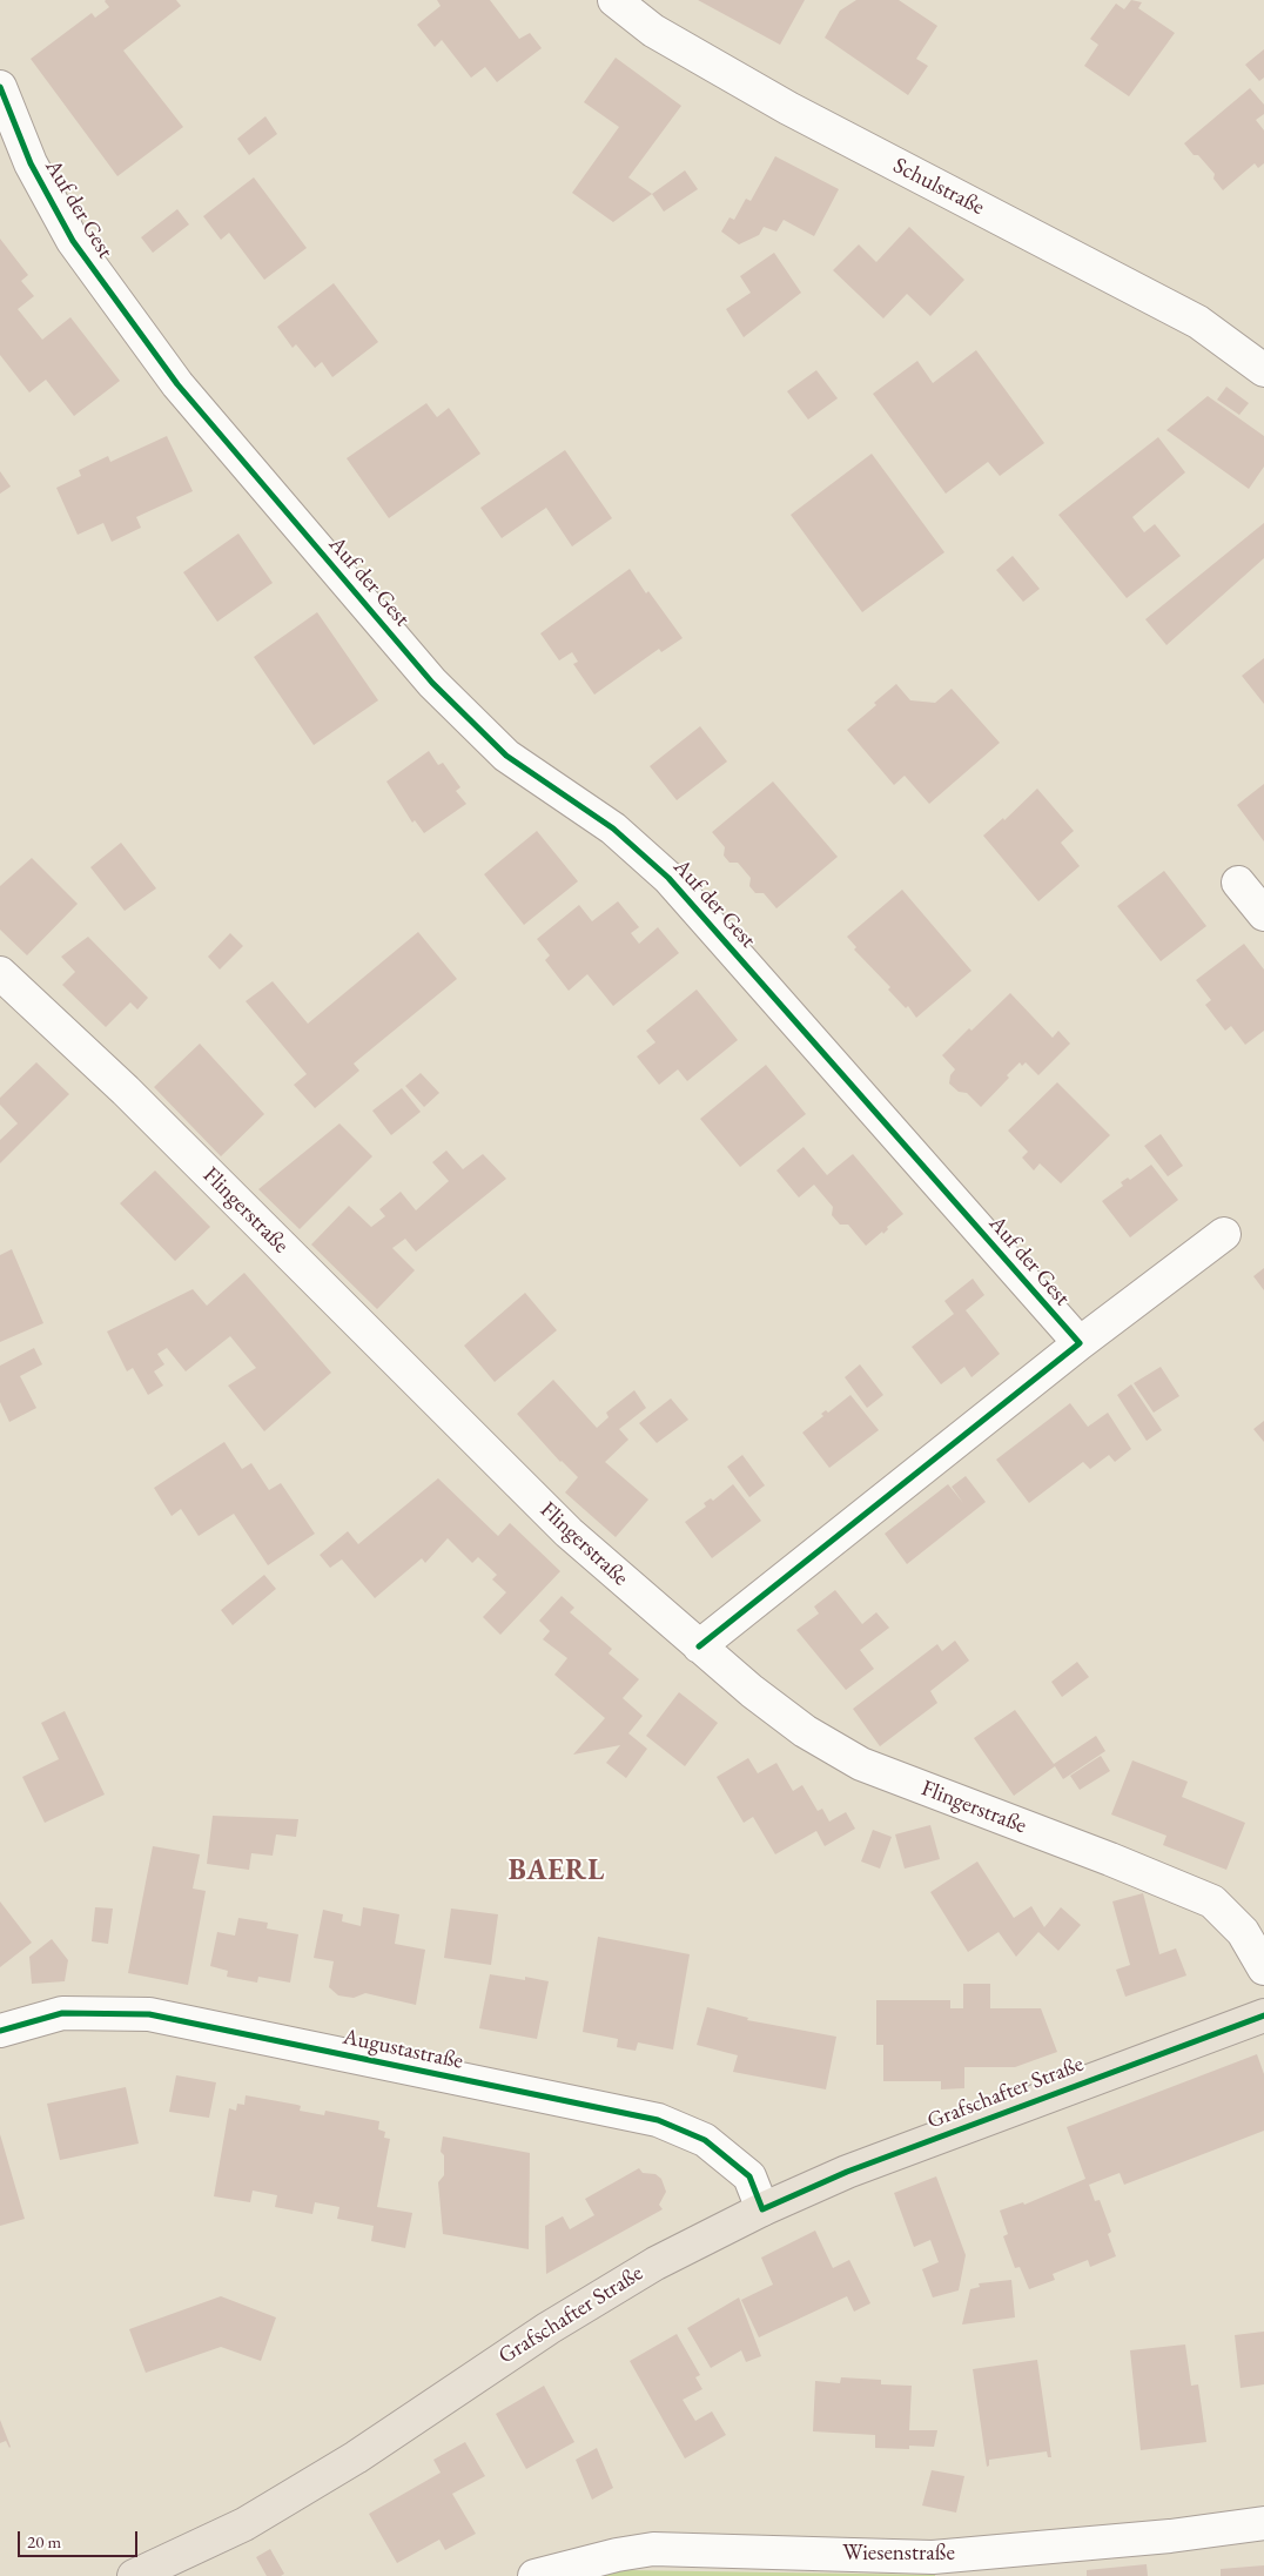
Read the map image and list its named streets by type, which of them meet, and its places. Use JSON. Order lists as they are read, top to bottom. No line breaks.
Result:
{"streets":{"main road":["Grafschafter Straße"],"street":["Schulstraße","Auf der Gest","Flingerstraße","Augustastraße","Wiesenstraße"]},"crossings":[["Augustastraße","Grafschafter Straße"]],"districts":["BAERL"],"scale_bar":"20 m"}
